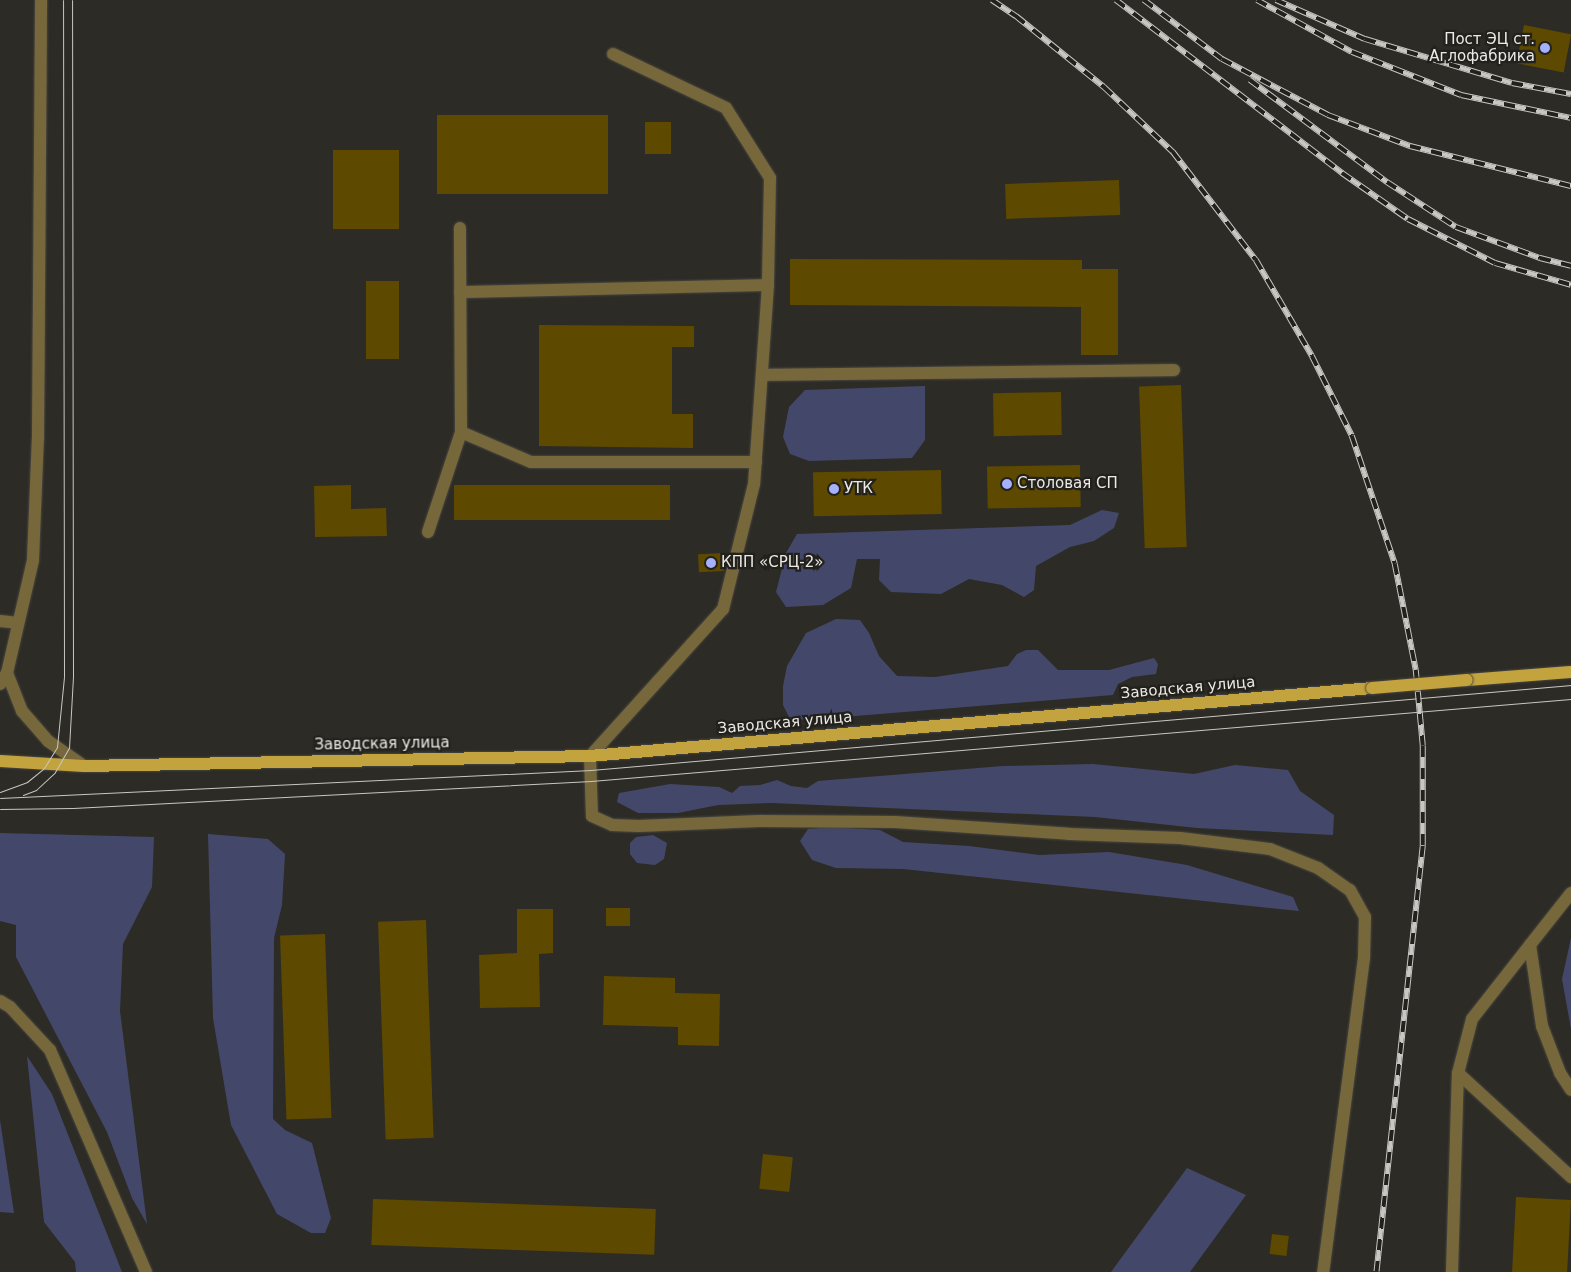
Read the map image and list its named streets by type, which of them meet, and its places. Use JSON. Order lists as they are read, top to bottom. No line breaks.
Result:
{"streets":{"main road":["Заводская улица"]},"places":["Пост ЭЦ ст. Аглофабрика","Столовая СП","УТК","КПП «СРЦ-2»"]}
